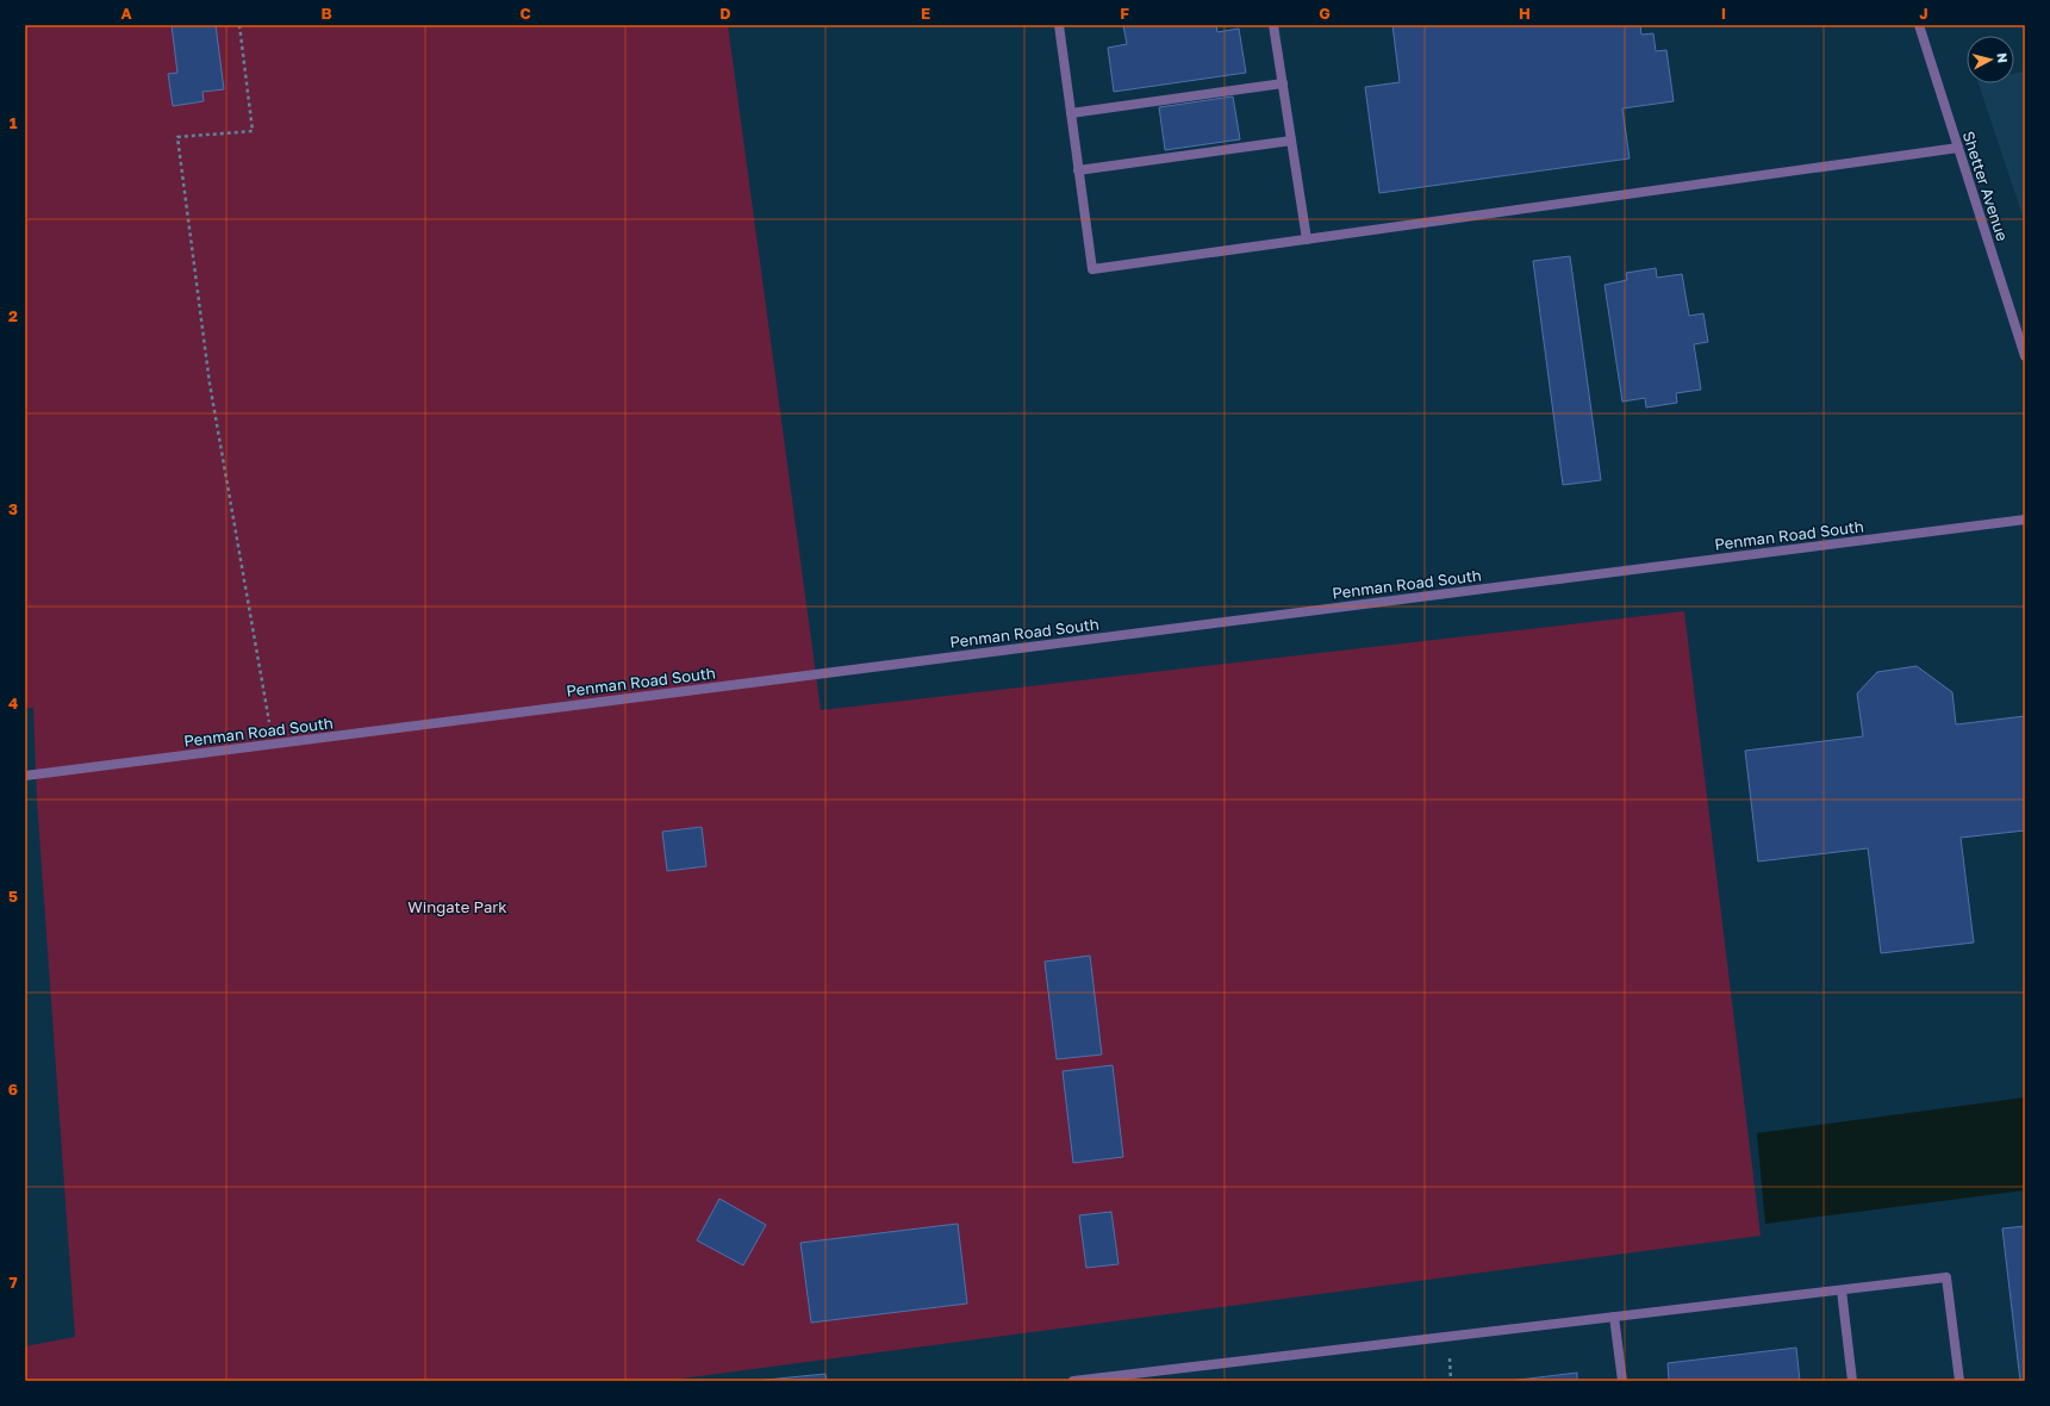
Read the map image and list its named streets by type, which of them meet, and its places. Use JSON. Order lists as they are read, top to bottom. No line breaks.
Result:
{"streets":{"street":["Shetter Avenue","Penman Road South"]},"parks":["Wingate Park"],"north":"right","grid":{"columns":["A","B","C","D","E","F","G","H","I","J"],"rows":["1","2","3","4","5","6","7"]}}
